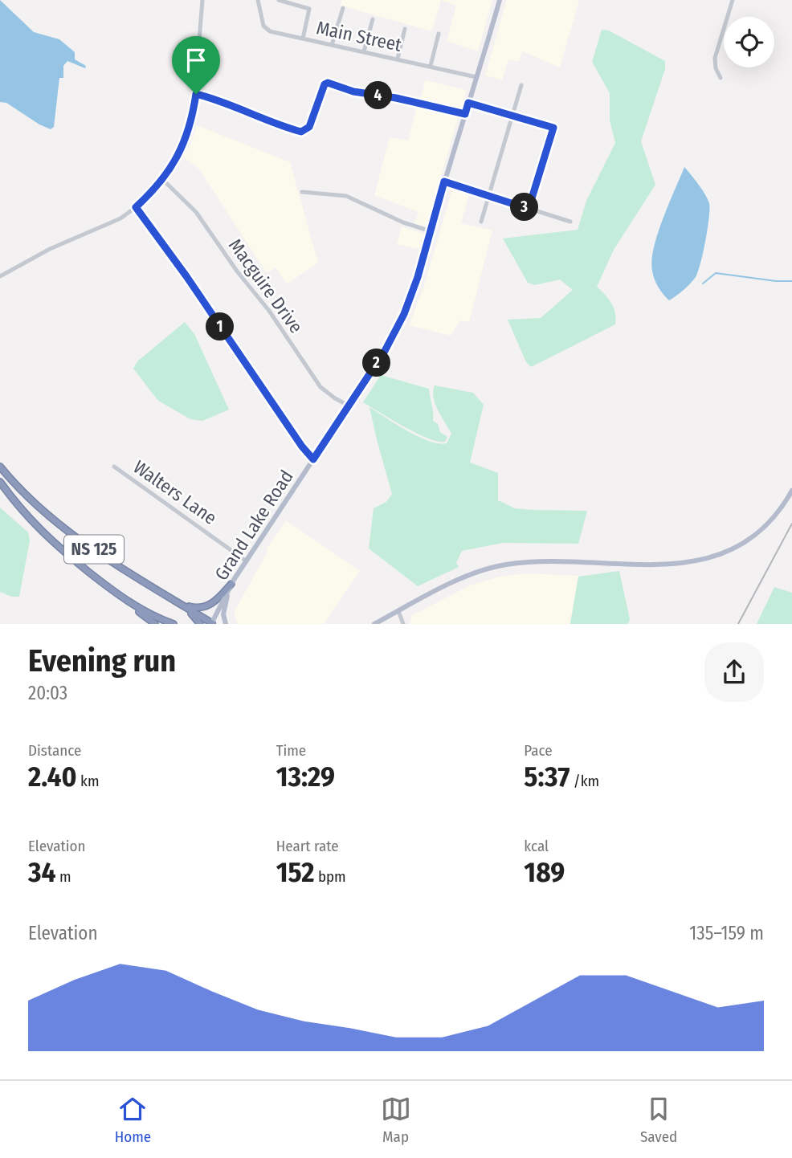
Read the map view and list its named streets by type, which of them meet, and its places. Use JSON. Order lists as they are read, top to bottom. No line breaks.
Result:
{"streets":{"highway":["NS 125"],"main road":["Grand Lake Road"],"street":["Main Street","Macguire Drive","Walters Lane"]},"crossings":[["Main Street","Grand Lake Road"],["Macguire Drive","Grand Lake Road"],["Walters Lane","Grand Lake Road"],["Grand Lake Road","NS 125"]],"page":{"pins":["4","3","1","2"],"heading":["Evening run","20:03"],"stats":[["Distance","2.40 km"],["Time","13:29"],["Pace","5:37 /km"],["Elevation","34 m"],["Heart rate","152 bpm"],["kcal","189"]],"chart":["Elevation","135–159 m"],"tabs":["Home","Map","Saved"]}}
